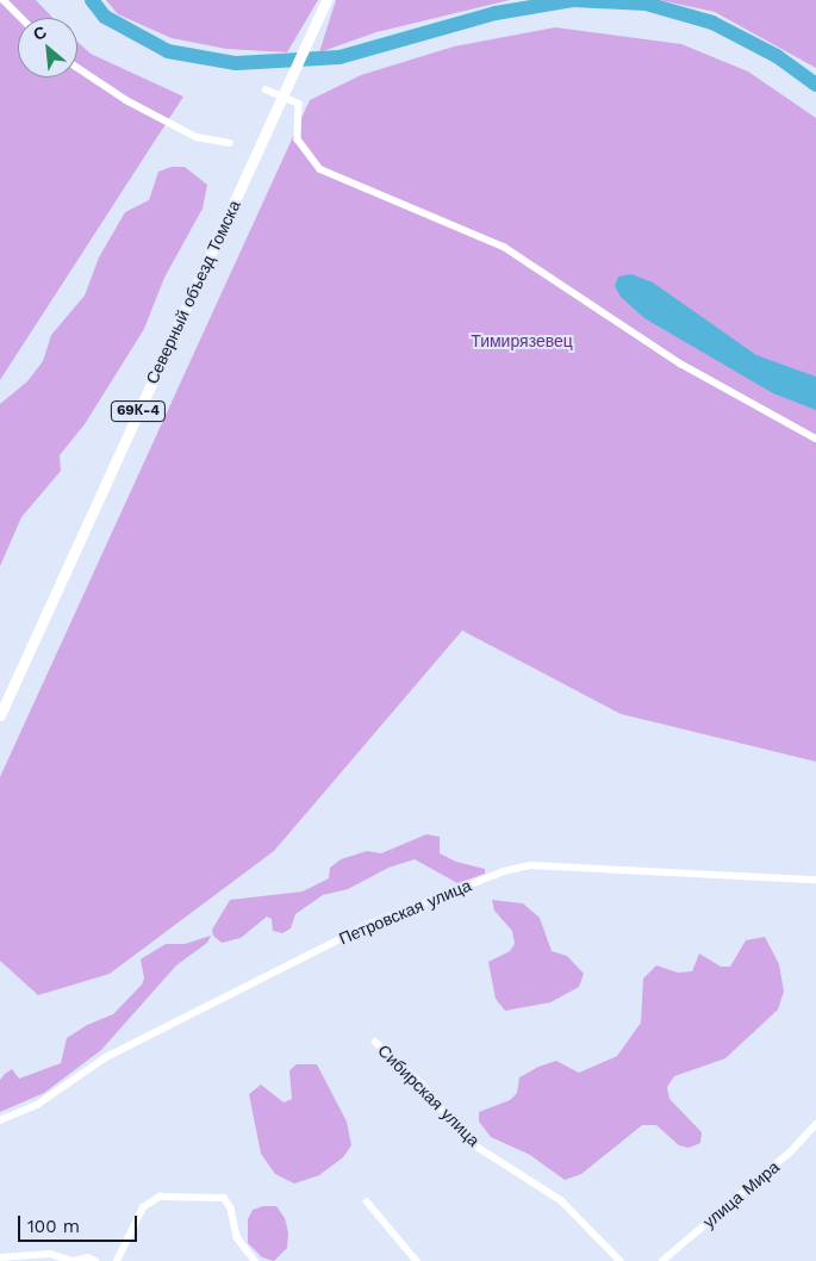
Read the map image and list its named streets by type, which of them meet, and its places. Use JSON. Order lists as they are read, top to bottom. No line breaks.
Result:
{"streets":{"main road":["Северный объезд Томска","69К-4"],"street":["Петровская улица","Сибирская улица","улица Мира"]},"parks":["Тимирязевец"],"scale_bar":"100 m","north":"top left"}
